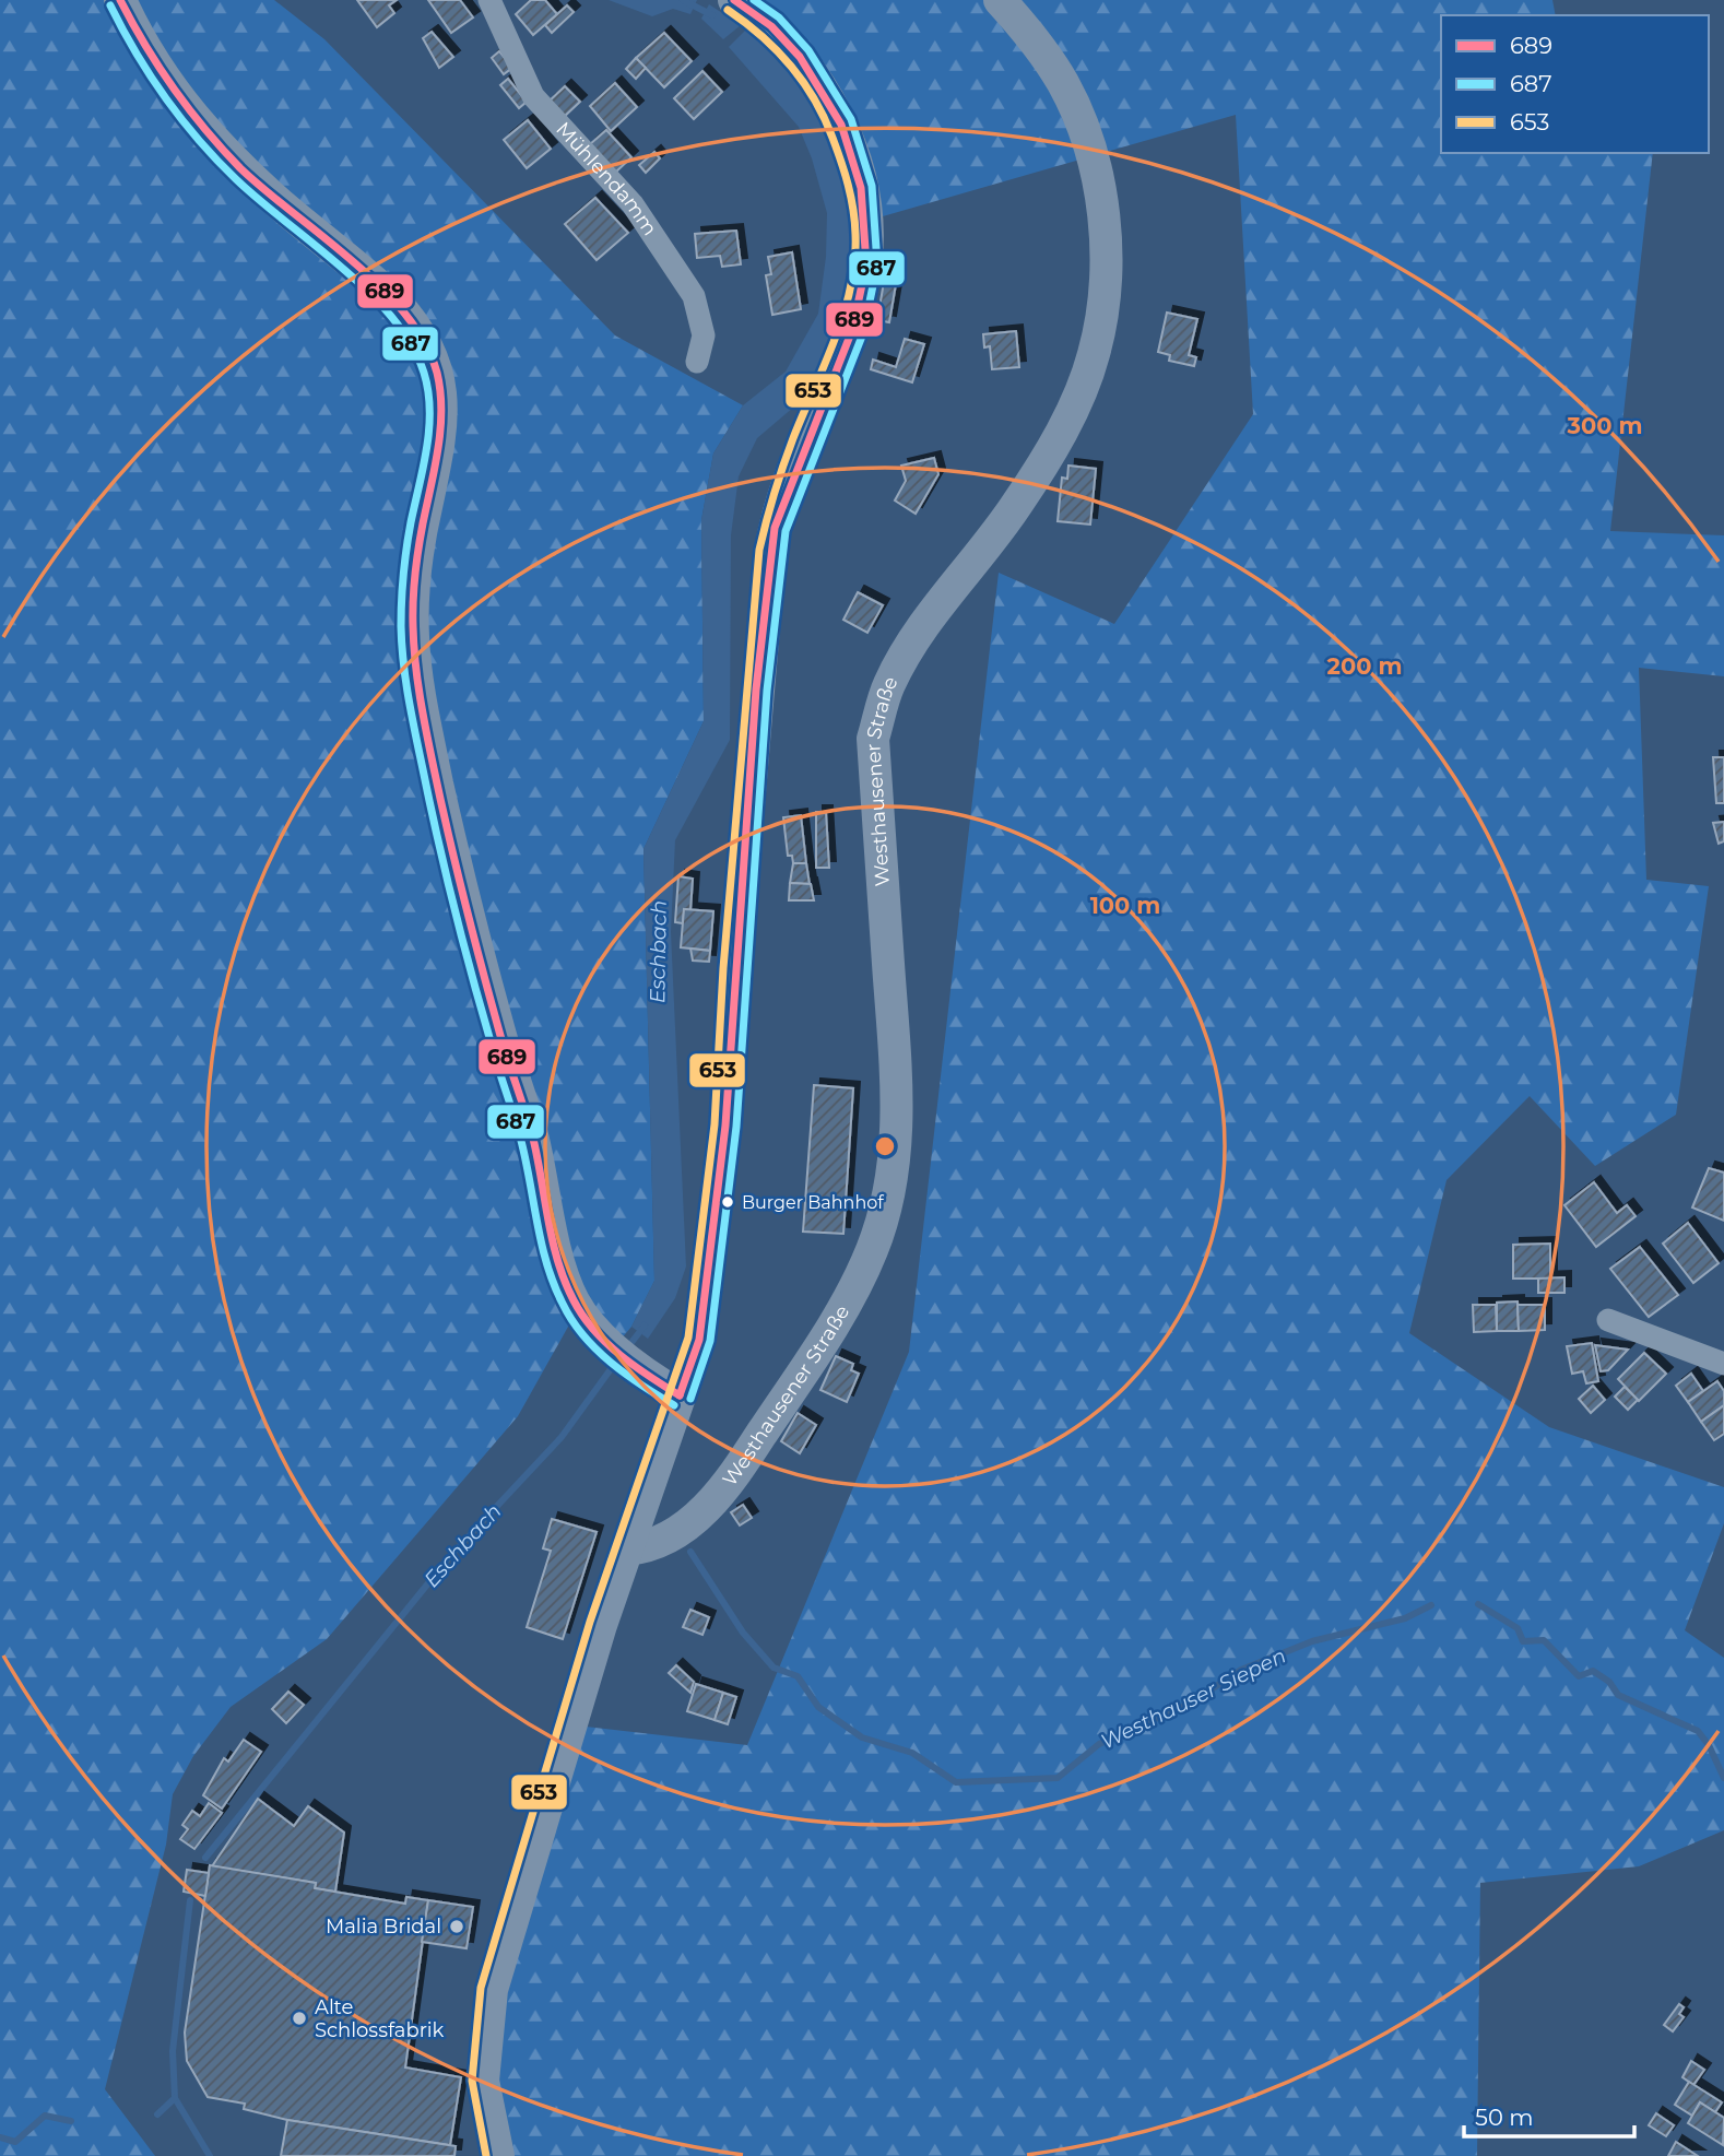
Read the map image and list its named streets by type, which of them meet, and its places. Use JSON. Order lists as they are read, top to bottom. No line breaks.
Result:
{"streets":{"main road":["Westhausener Straße"],"street":["Mühlendamm"]},"water":["Eschbach","Westhauser Siepen"],"places":["Burger Bahnhof","Malia Bridal","Alte Schlossfabrik"],"lines":["transit line 689","transit line 687","transit line 653"],"legend":["689","687","653"],"scale_bar":"50 m","rings":["300 m","200 m","100 m"]}
